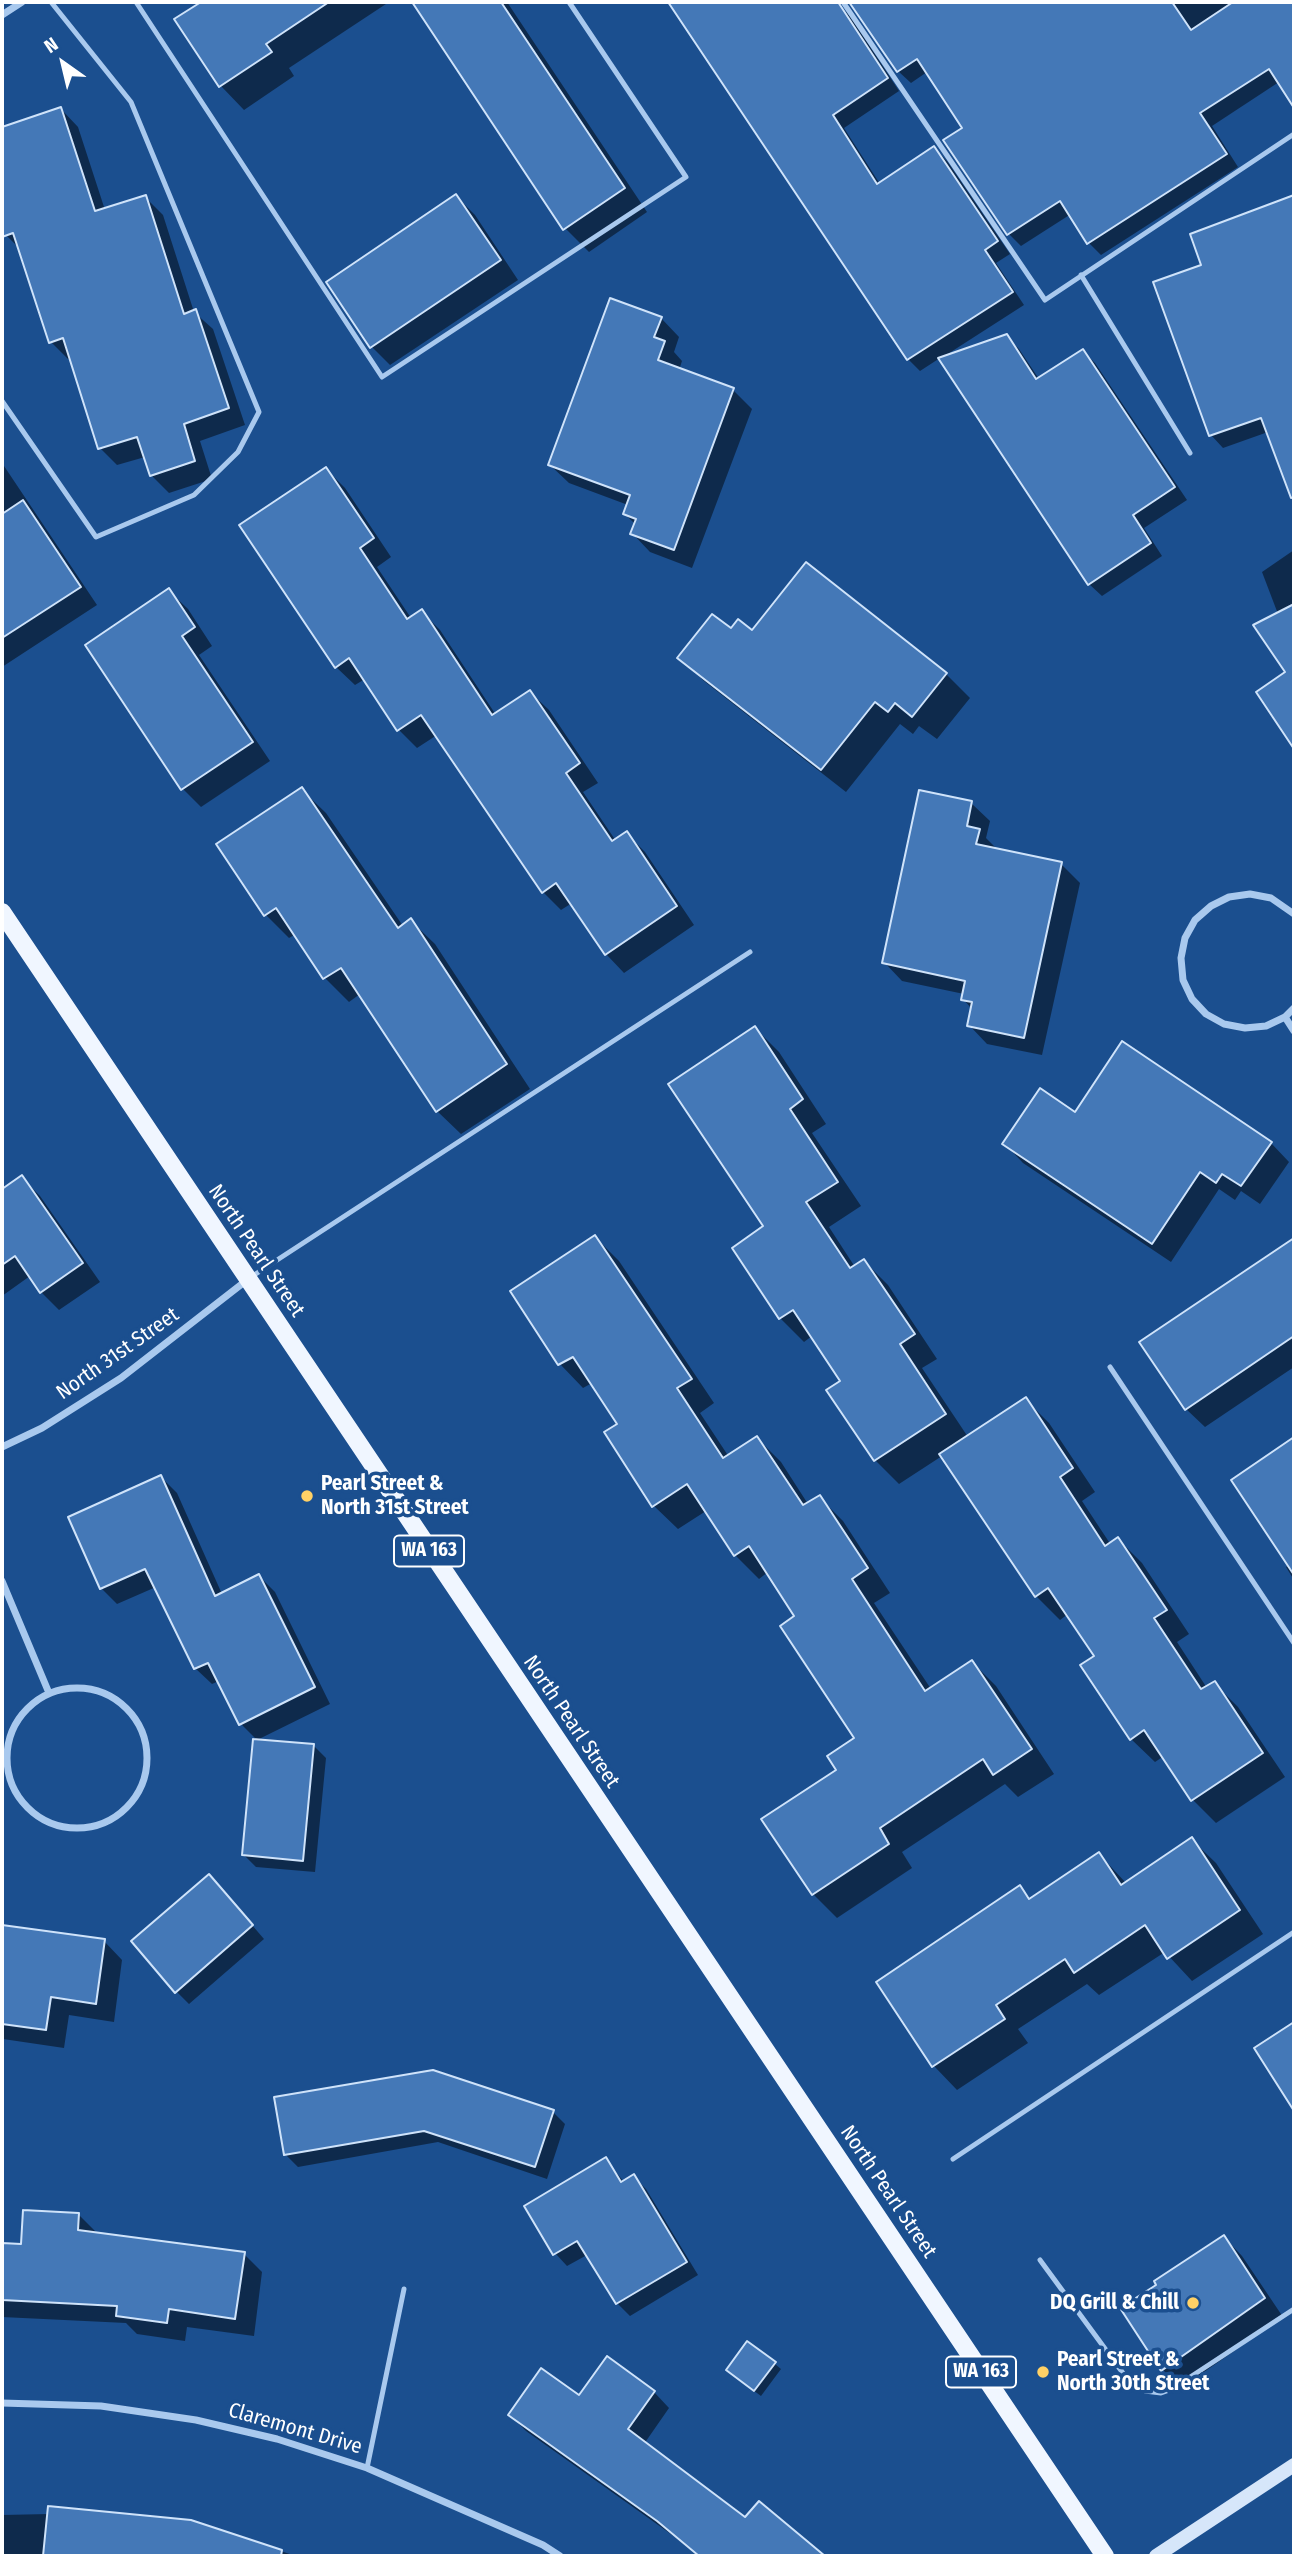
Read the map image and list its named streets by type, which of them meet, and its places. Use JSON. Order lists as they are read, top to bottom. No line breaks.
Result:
{"streets":{"main road":["North Pearl Street","WA 163"],"street":["North 31st Street","Claremont Drive"]},"crossings":[["North Pearl Street","North 31st Street"]],"places":["Pearl Street & North 31st Street","DQ Grill & Chill","Pearl Street & North 30th Street"],"north":"top left"}
